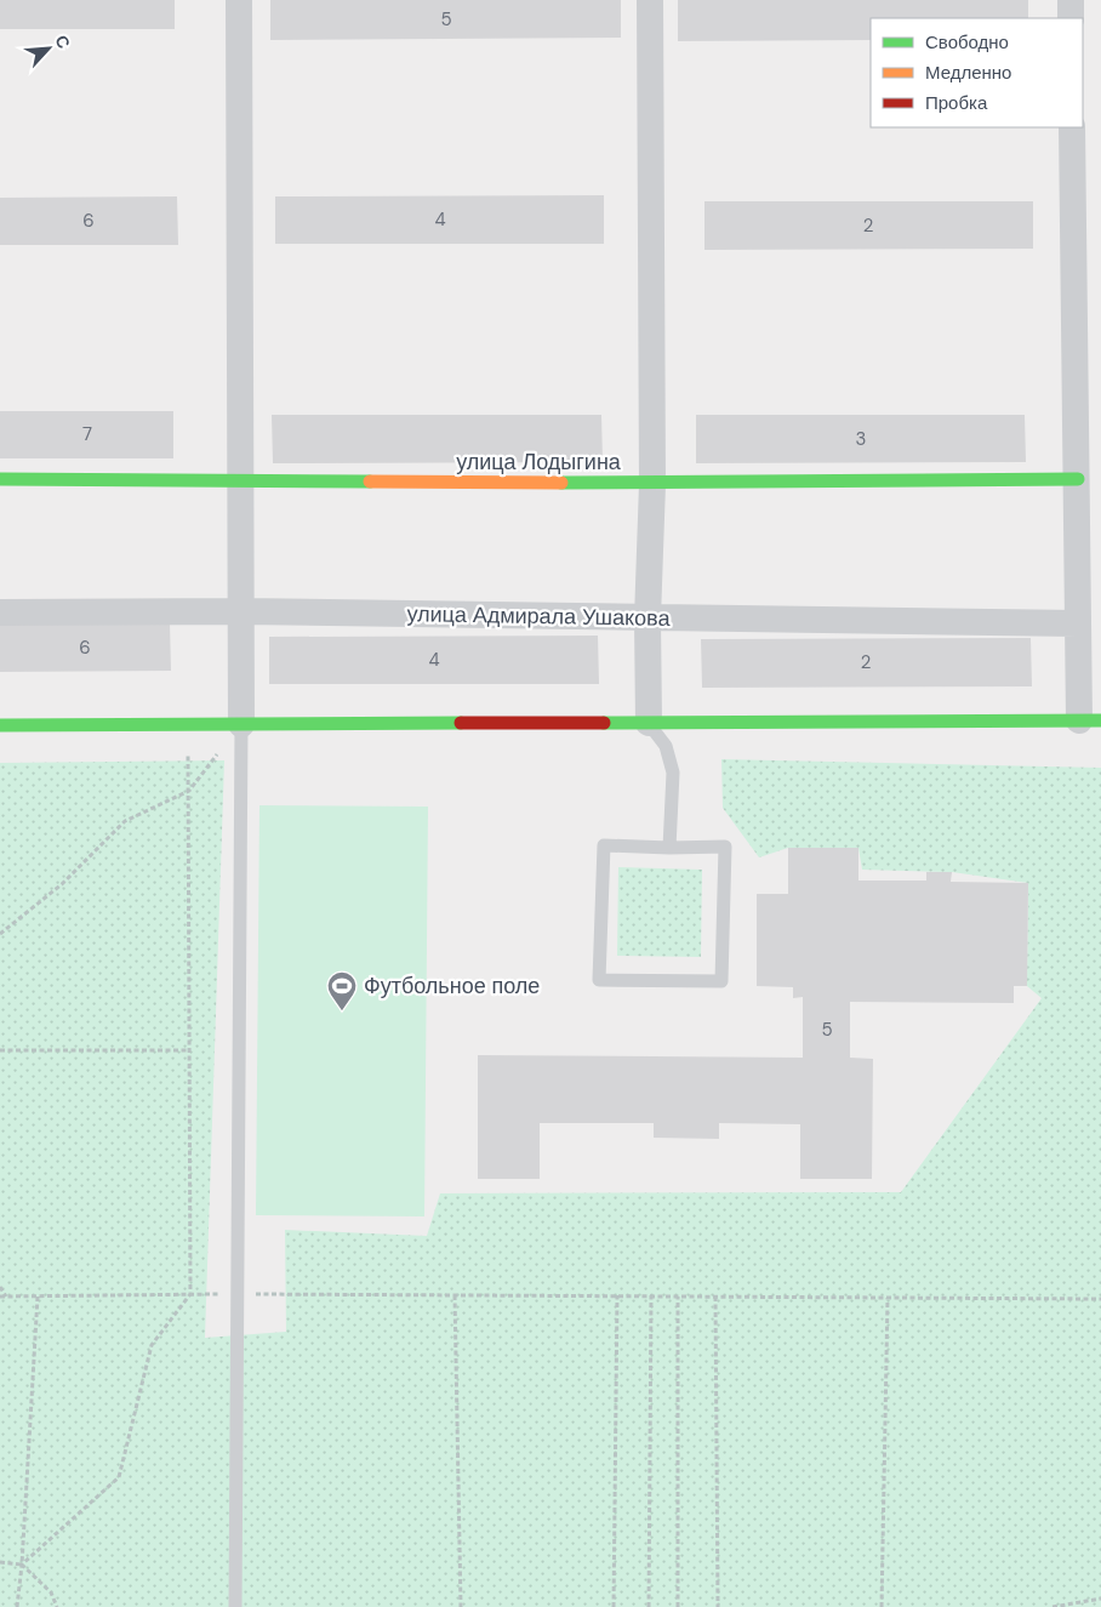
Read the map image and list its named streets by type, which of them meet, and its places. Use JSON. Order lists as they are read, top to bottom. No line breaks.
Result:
{"streets":{"street":["улица Лодыгина","улица Адмирала Ушакова"]},"places":{"sports":["Футбольное поле"]},"house_numbers":["5","4","6","2","7","3","6","4","2","5"],"legend":["Свободно","Медленно","Пробка"],"north":"top right"}
